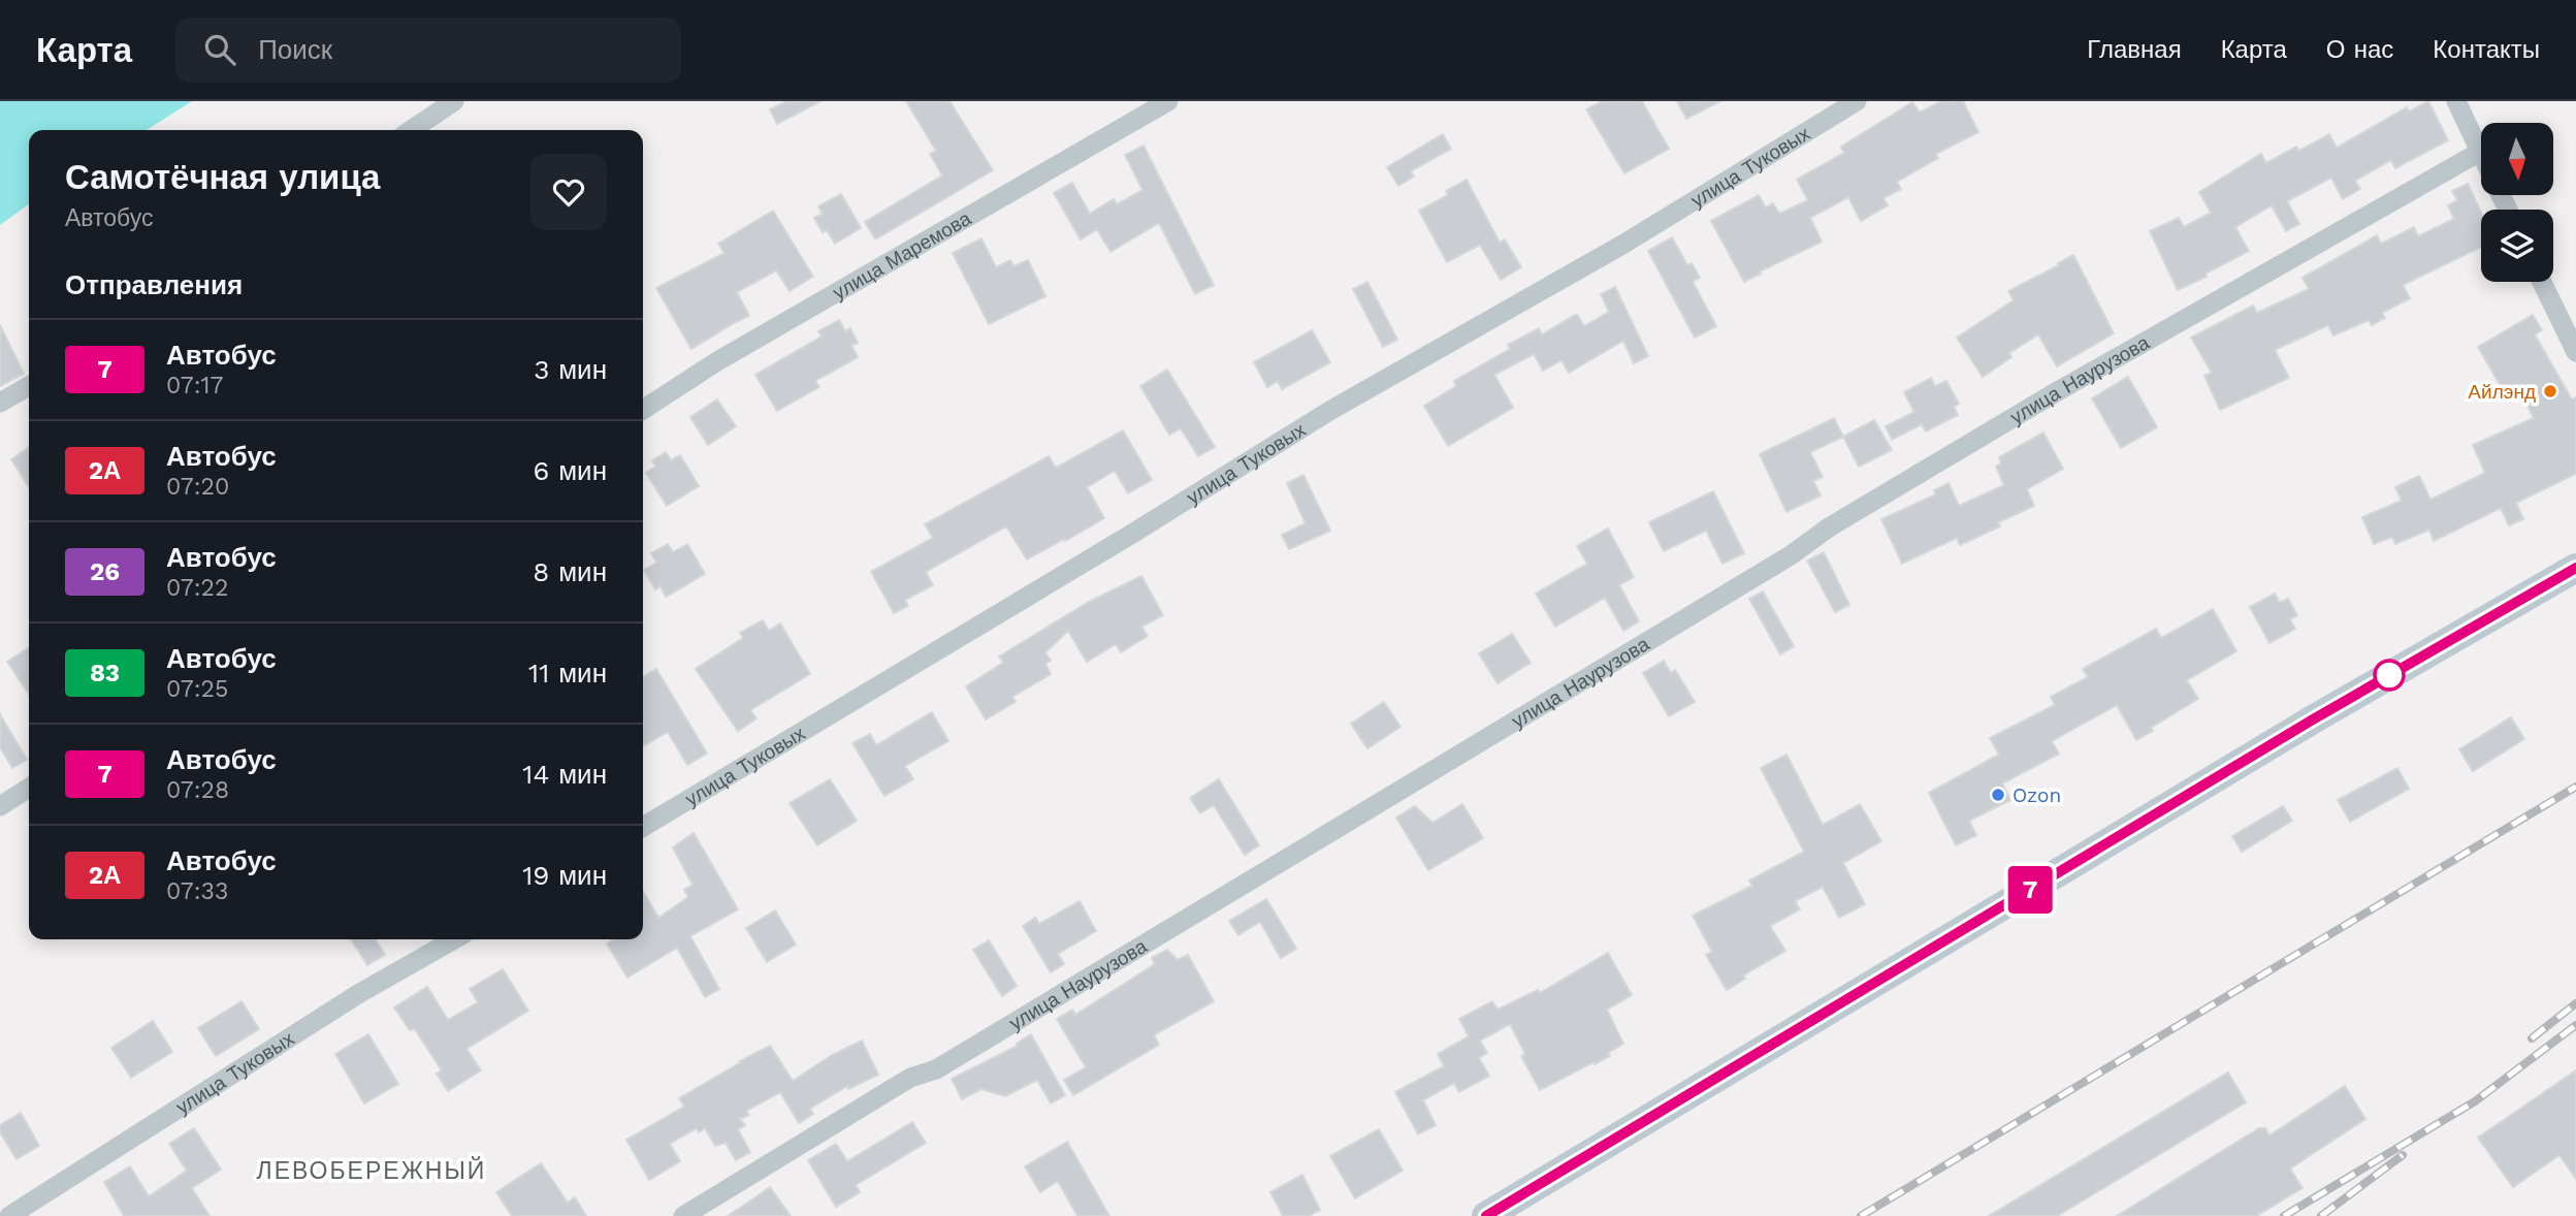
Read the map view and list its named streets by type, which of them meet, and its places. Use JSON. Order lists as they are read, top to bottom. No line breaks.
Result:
{"streets":{"street":["улица Туковых","улица Маремова","улица Наурузова"]},"districts":["ЛЕВОБЕРЕЖНЫЙ"],"places":["Айлэнд","Ozon"],"lines":["bus line 7"],"north":"bottom","page":{"header":"Карта","search":"Поиск","nav":["Главная","Карта","О нас","Контакты"],"on_map":"7","heading":[["Самотёчная улица","Автобус"],"Отправления"],"list":[{"mark":"7","name":"Автобус","note":"07:17","value":"3 мин"},{"mark":"2А","name":"Автобус","note":"07:20","value":"6 мин"},{"mark":"26","name":"Автобус","note":"07:22","value":"8 мин"},{"mark":"83","name":"Автобус","note":"07:25","value":"11 мин"},{"mark":"7","name":"Автобус","note":"07:28","value":"14 мин"},{"mark":"2А","name":"Автобус","note":"07:33","value":"19 мин"}]}}
